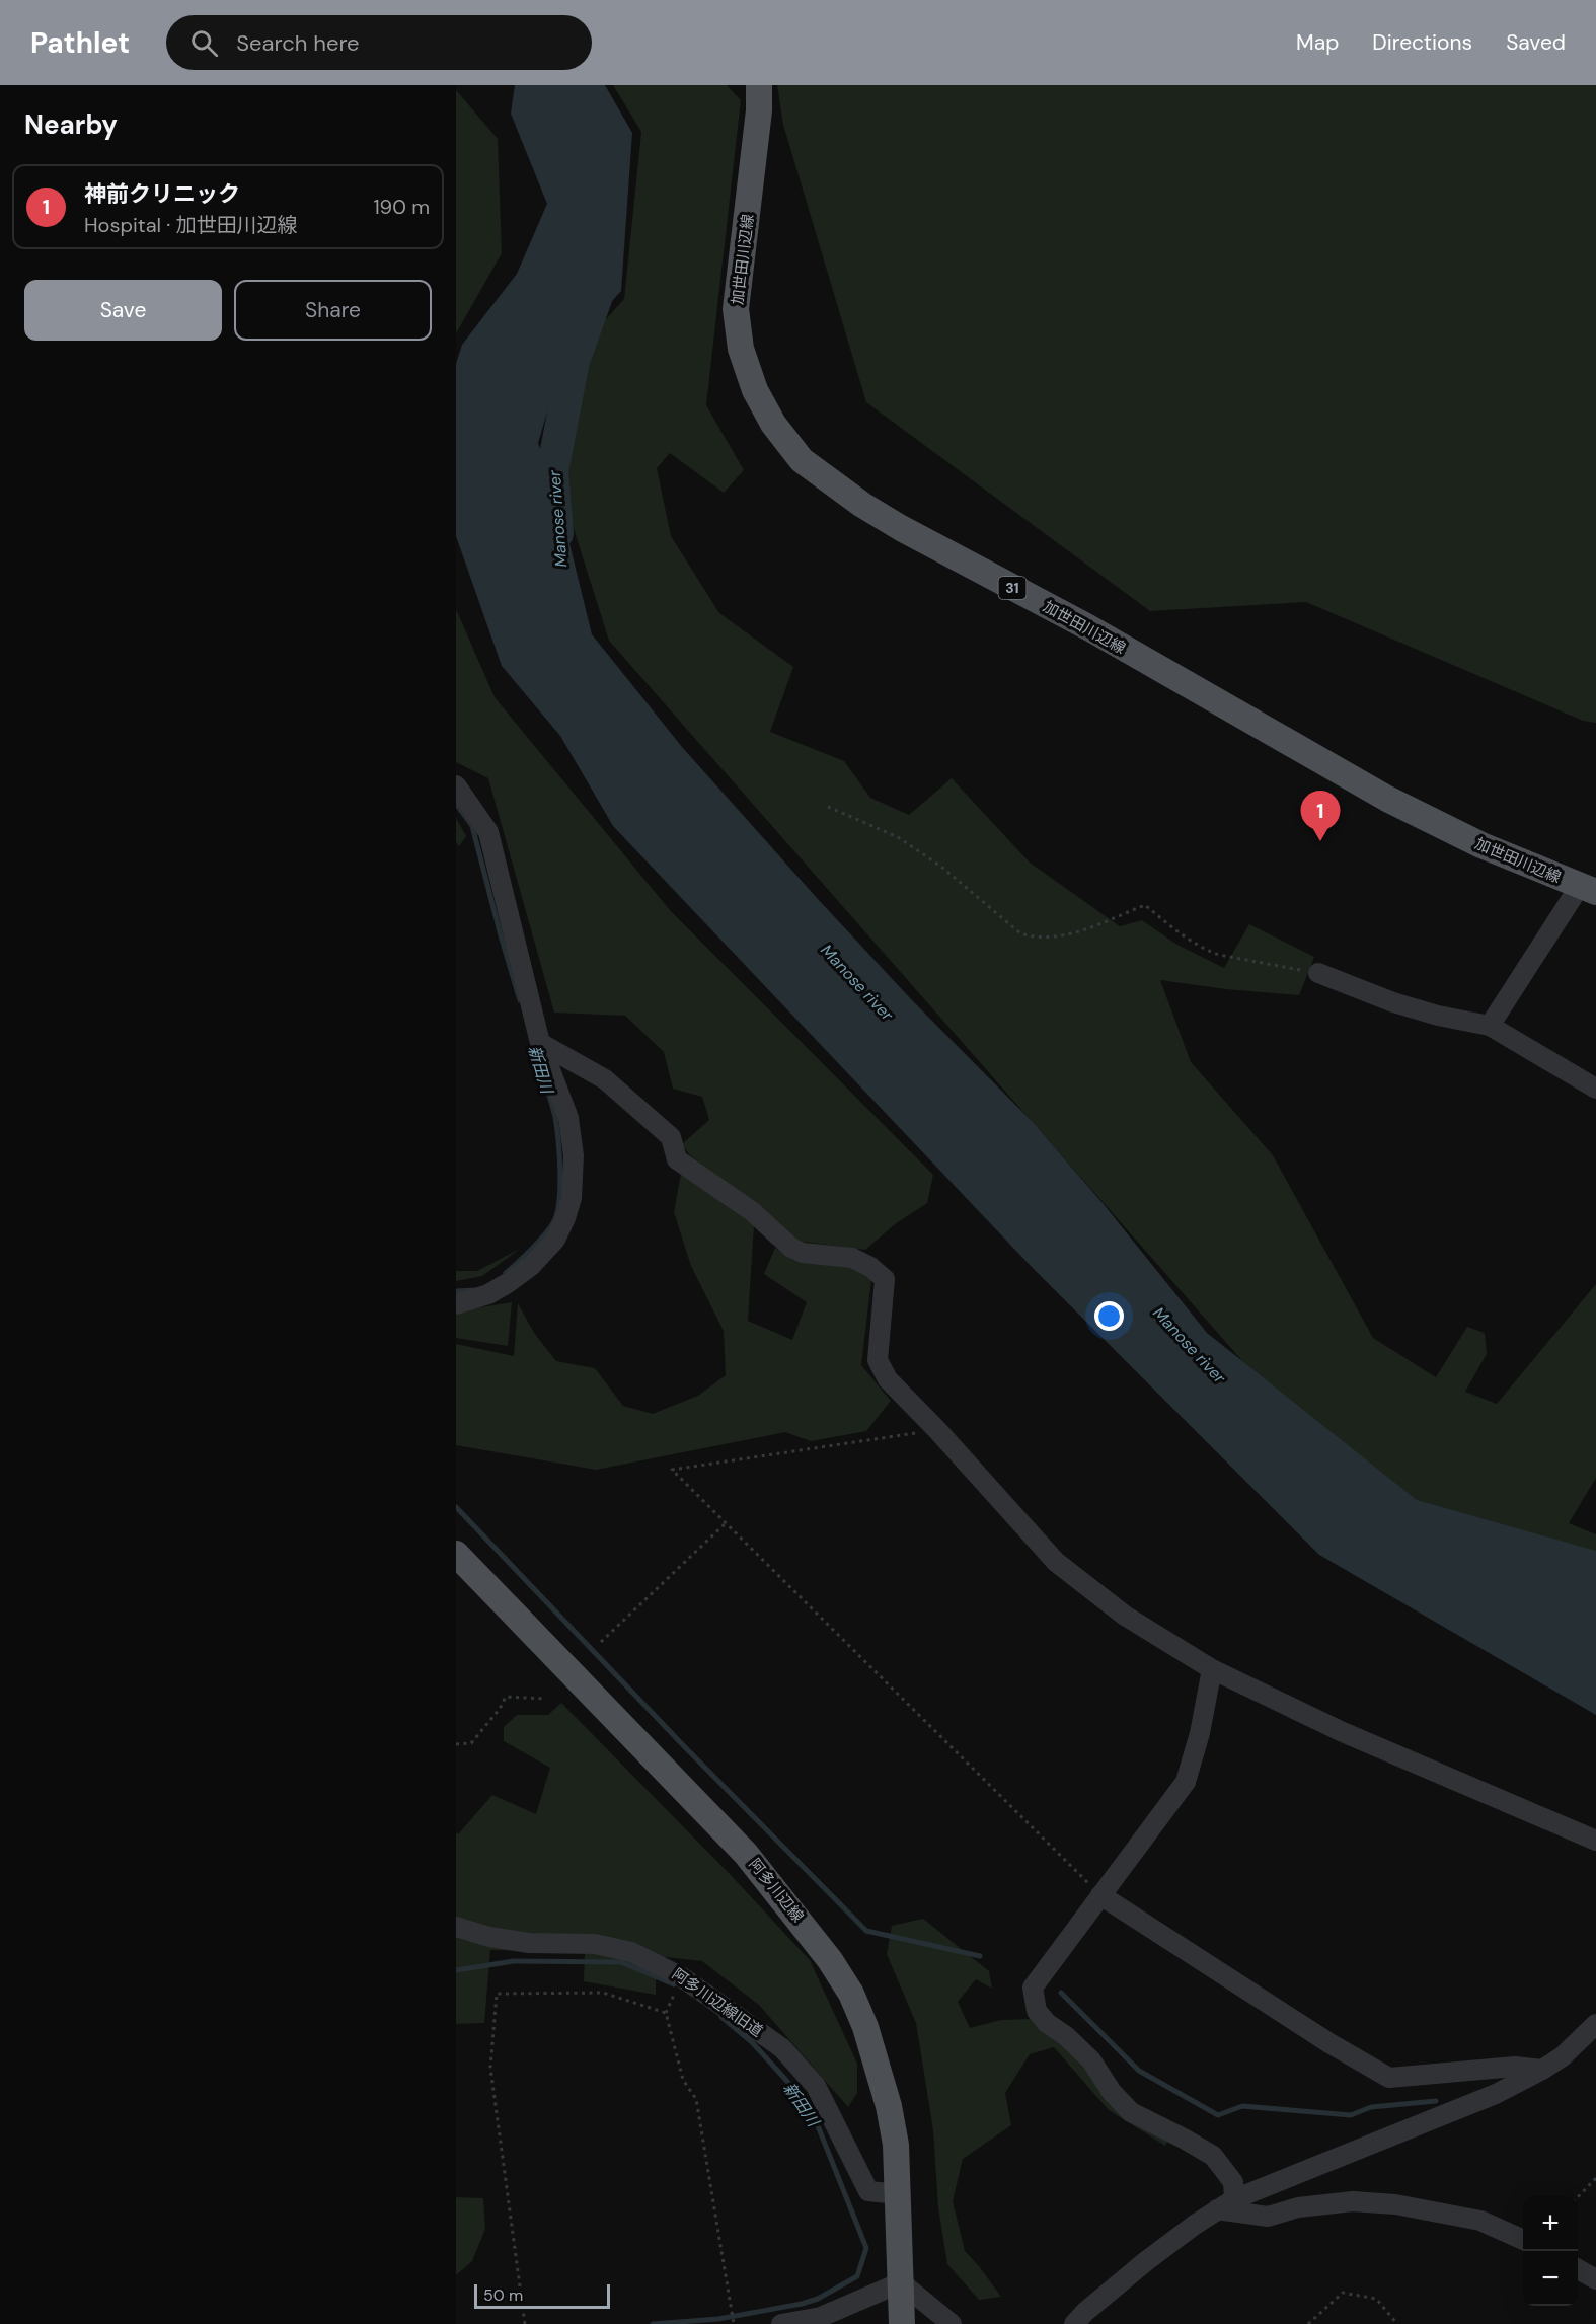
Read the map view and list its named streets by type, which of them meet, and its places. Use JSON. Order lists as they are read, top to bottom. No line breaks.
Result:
{"streets":{"main road":["加世田川辺線","31","阿多川辺線"],"street":["阿多川辺線旧道"]},"crossings":[["阿多川辺線","阿多川辺線旧道"]],"water":["Manose river","新田川"],"scale_bar":"50 m","page":{"header":"Pathlet","search":"Search here","nav":["Map","Directions","Saved"],"heading":"Nearby","list":[{"mark":"1","name":"神前クリニック","note":"Hospital · 加世田川辺線","value":"190 m"}],"buttons":["Save","Share"],"pins":"1","map_buttons":["+","−"],"scale":"50 m"}}
